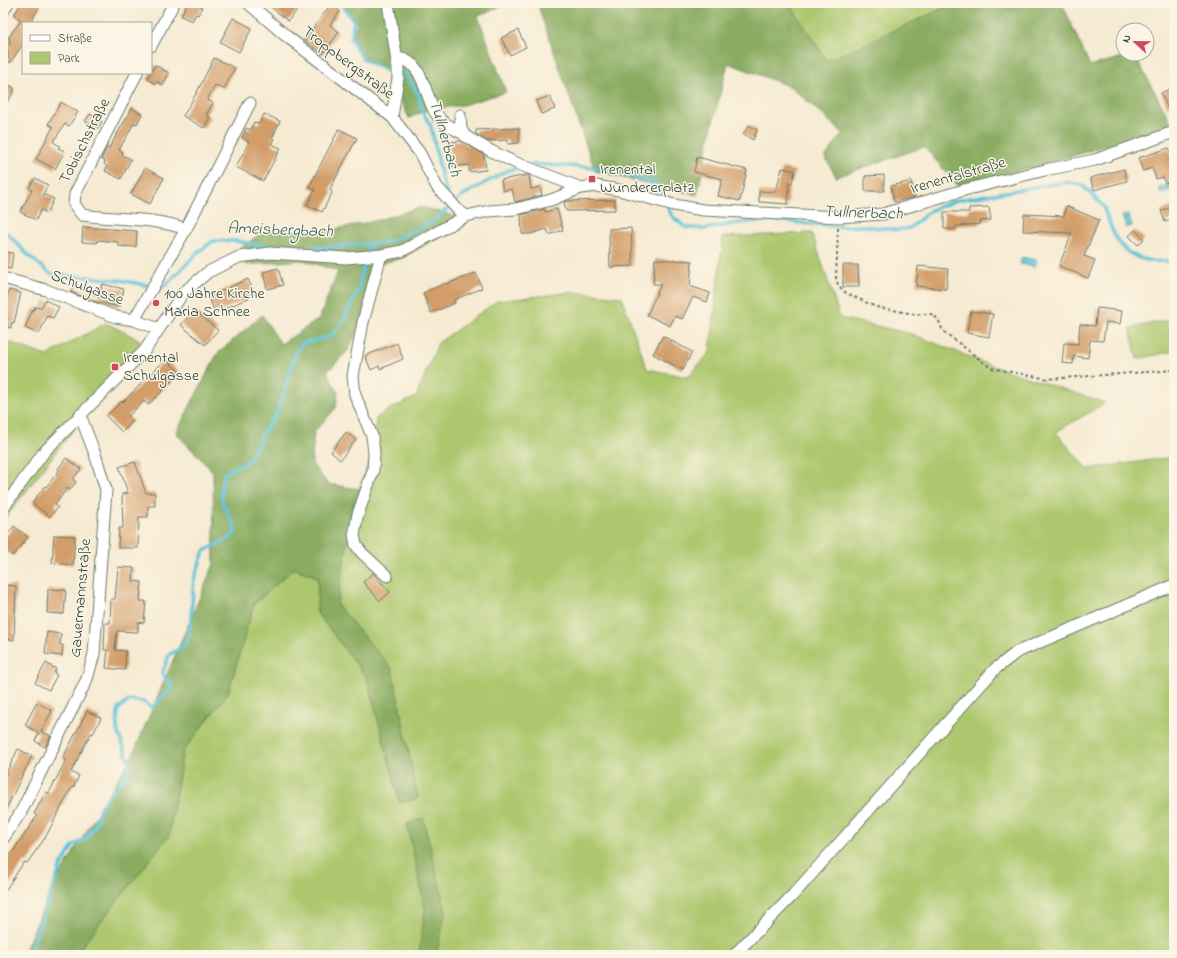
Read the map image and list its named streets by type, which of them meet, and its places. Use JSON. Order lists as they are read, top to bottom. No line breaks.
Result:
{"streets":{"street":["Troppbergstraße","Tobischstraße","Irenentalstraße","Schulgasse","Gauermannstraße"]},"water":["Tullnerbach","Ameisbergbach"],"places":{"transit":["Irenental Wundererplatz","Irenental Schulgasse"],"other":["100 Jahre Kirche Maria Schnee"]},"legend":["Straße","Park"],"north":"left"}
